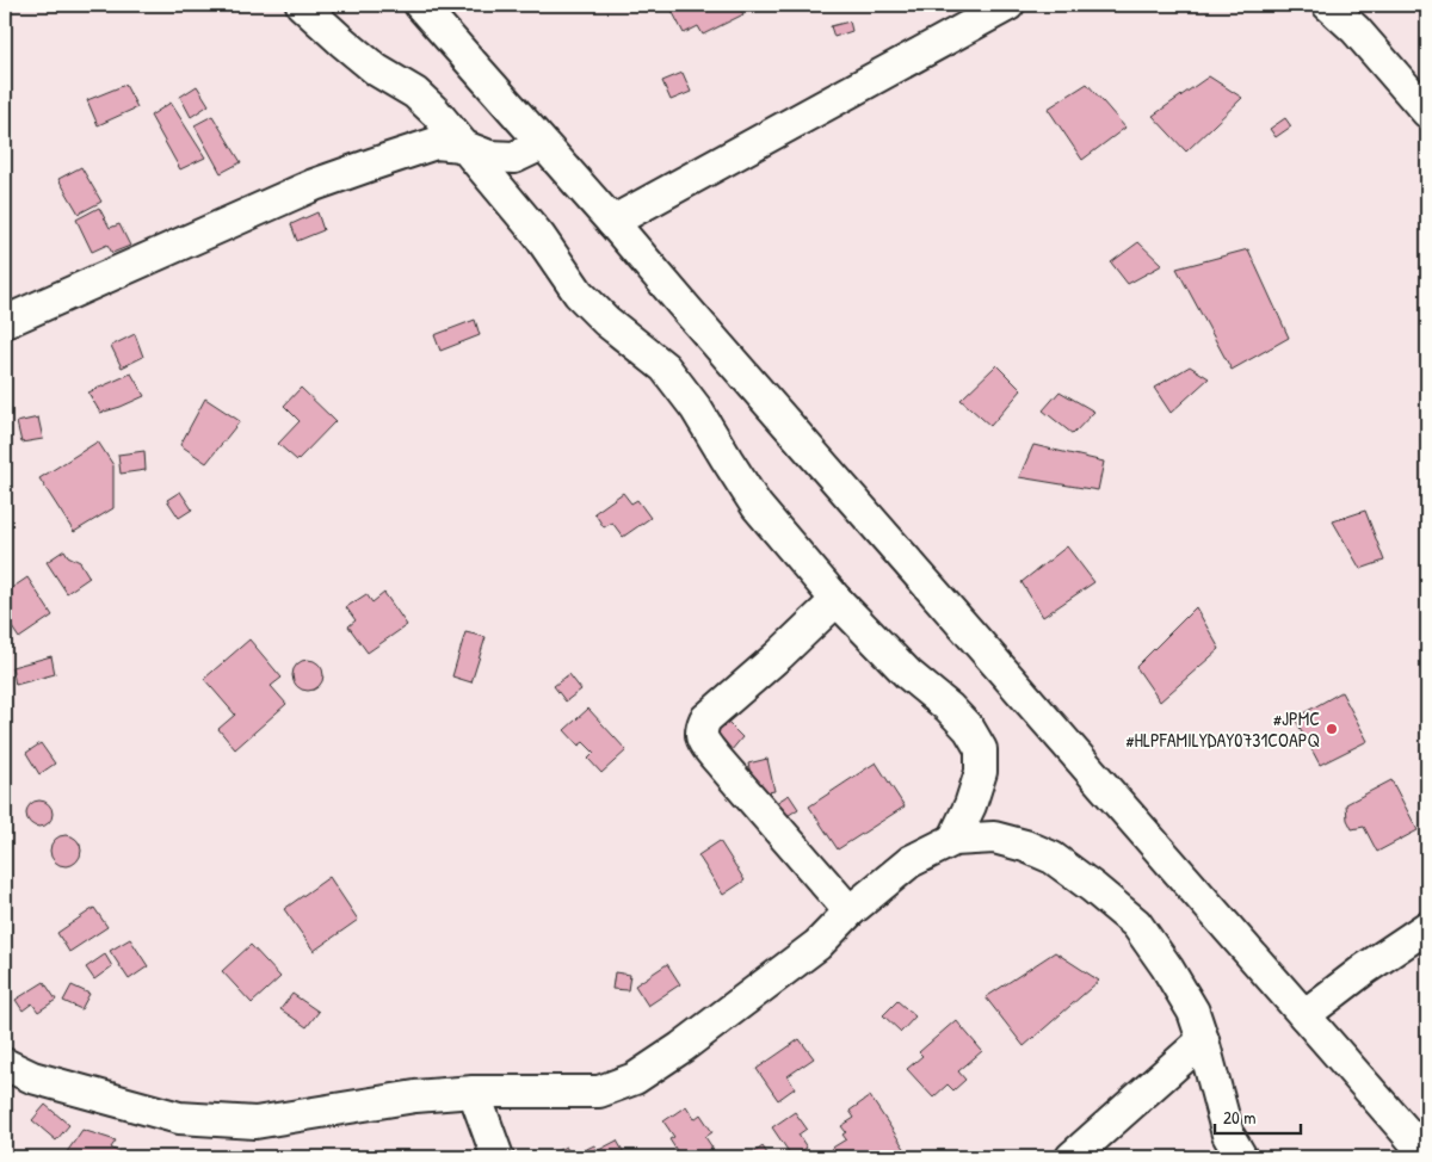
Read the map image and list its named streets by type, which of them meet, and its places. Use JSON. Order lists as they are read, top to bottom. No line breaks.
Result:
{"places":["#JPMC #HLPFAMILYDAY0731COAPQ"],"scale_bar":"20 m"}
